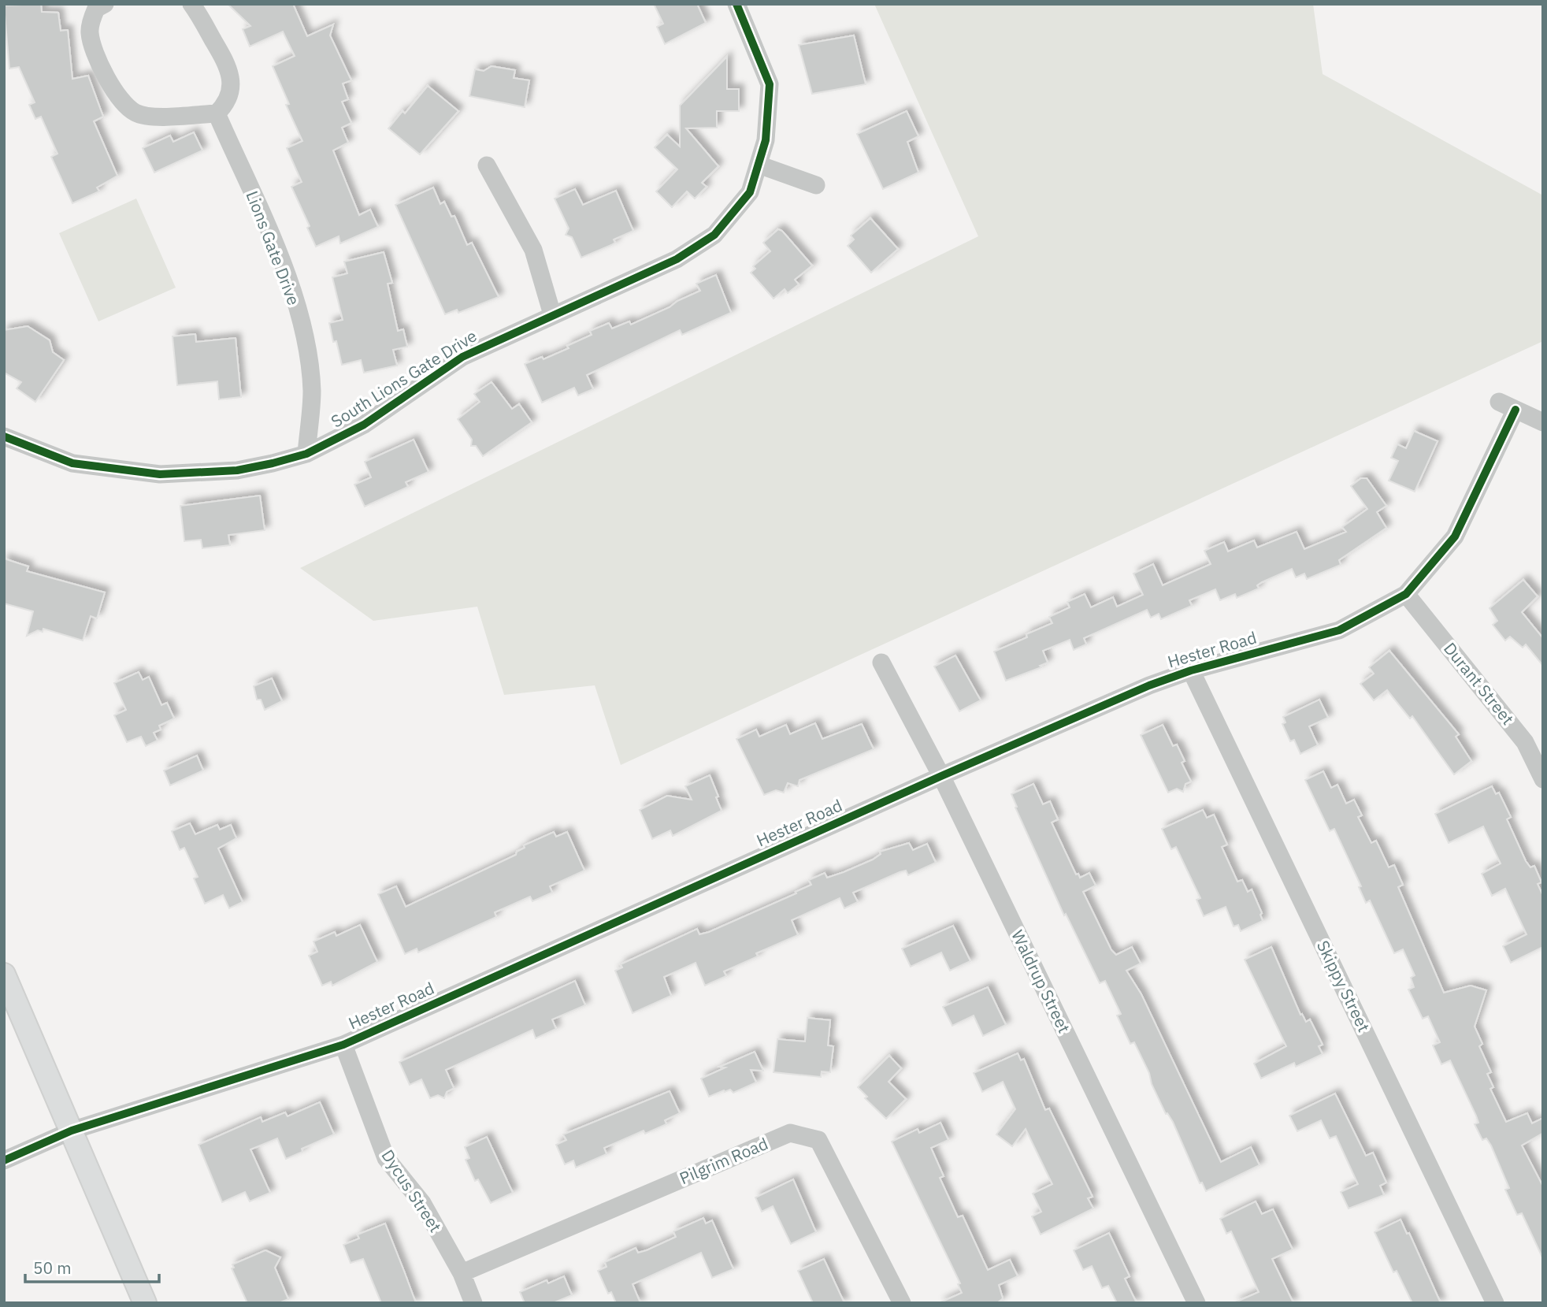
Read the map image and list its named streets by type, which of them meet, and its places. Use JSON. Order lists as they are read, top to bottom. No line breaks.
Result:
{"streets":{"street":["Lions Gate Drive","South Lions Gate Drive","Hester Road","Durant Street","Waldrup Street","Skippy Street","Pilgrim Road","Dycus Street"]},"crossings":[["Lions Gate Drive","South Lions Gate Drive"],["Hester Road","Durant Street"],["Hester Road","Waldrup Street"],["Hester Road","Skippy Street"],["Hester Road","Dycus Street"],["Pilgrim Road","Dycus Street"]],"scale_bar":"50 m"}
